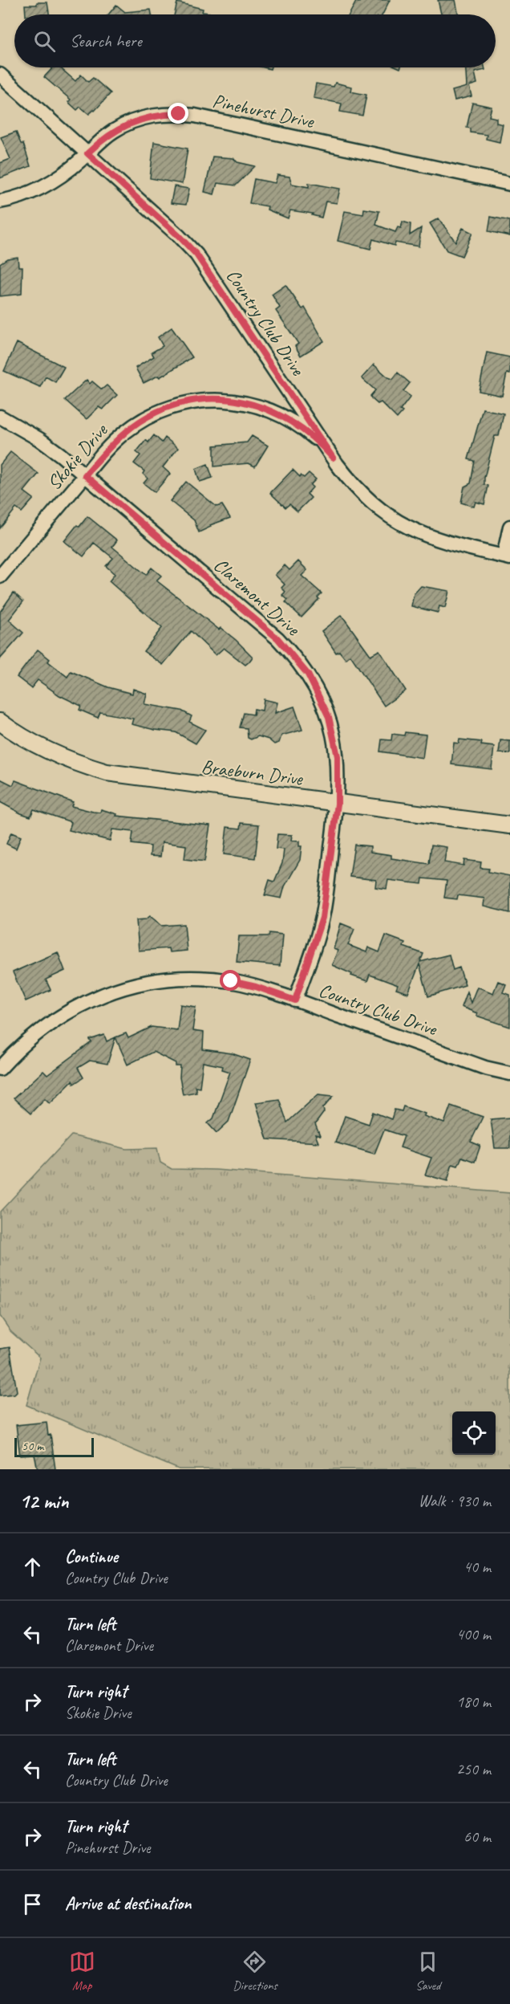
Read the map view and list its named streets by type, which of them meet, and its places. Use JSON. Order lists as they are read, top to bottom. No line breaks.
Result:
{"streets":{"street":["Pinehurst Drive","Country Club Drive","Skokie Drive","Claremont Drive","Braeburn Drive"]},"crossings":[["Pinehurst Drive","Country Club Drive"],["Country Club Drive","Skokie Drive"],["Country Club Drive","Claremont Drive"],["Skokie Drive","Claremont Drive"],["Claremont Drive","Braeburn Drive"]],"scale_bar":"50 m","page":{"search":"Search here","scale":"50 m","heading":["12 min","Walk · 930 m"],"list":[["Continue","Country Club Drive","40 m"],["Turn left","Claremont Drive","400 m"],["Turn right","Skokie Drive","180 m"],["Turn left","Country Club Drive","250 m"],["Turn right","Pinehurst Drive","60 m"],"Arrive at destination"],"nav":["Map","Directions","Saved"]}}
